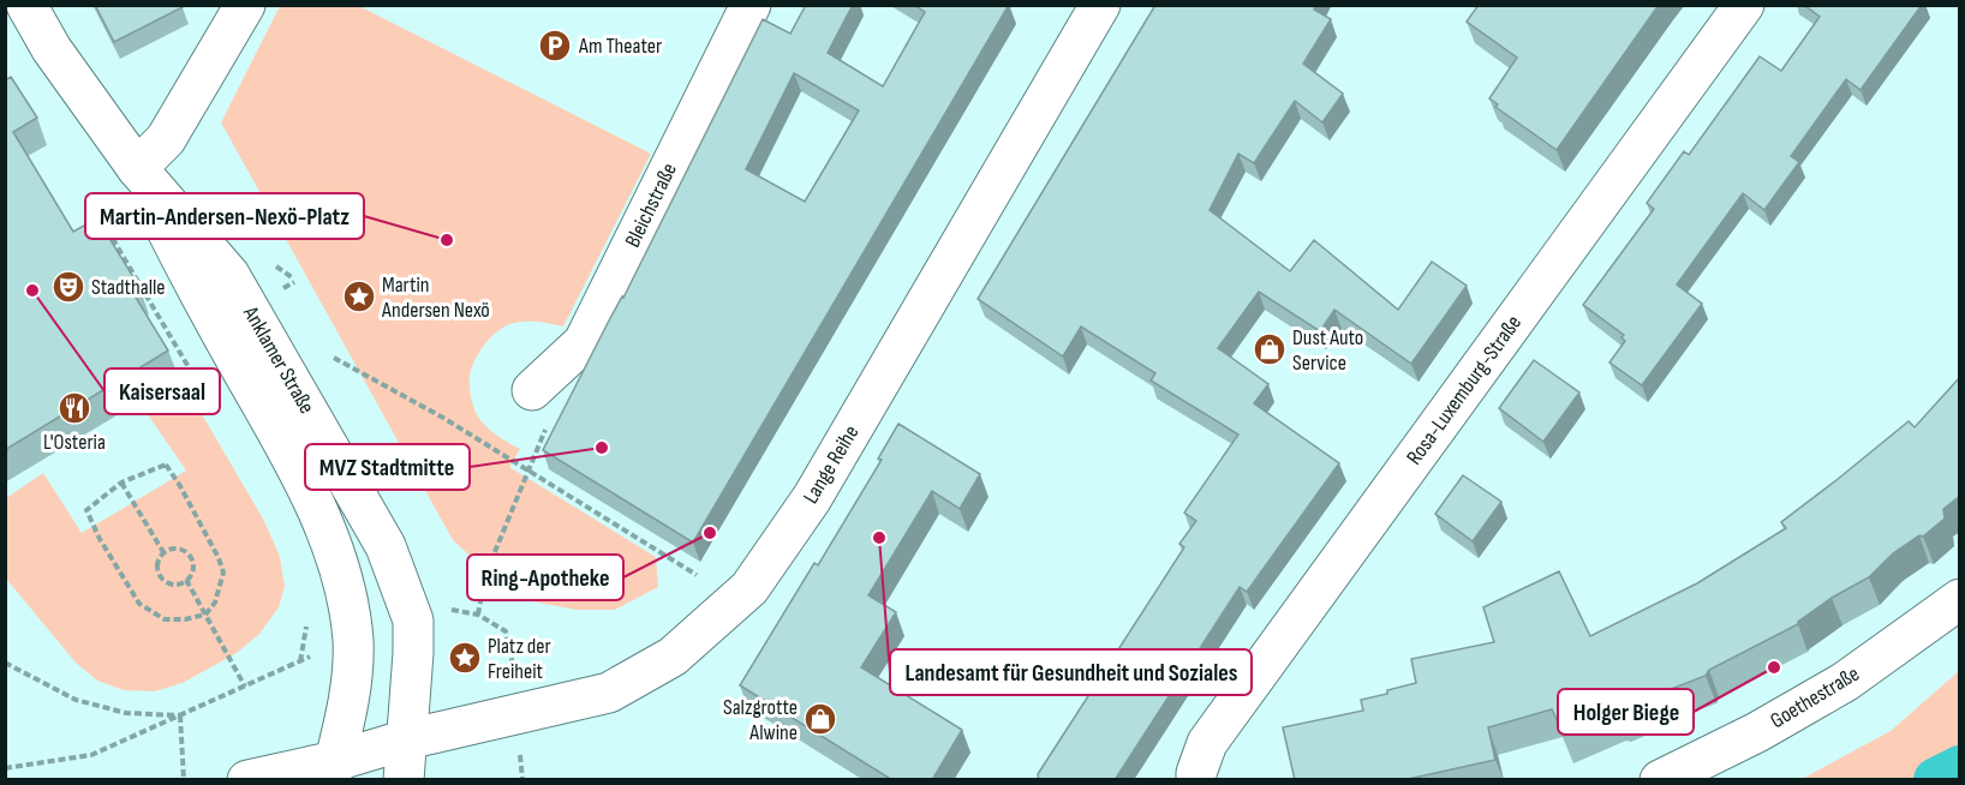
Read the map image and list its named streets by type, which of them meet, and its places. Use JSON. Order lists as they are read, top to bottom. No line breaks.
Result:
{"streets":{"main road":["Bleichstraße","Anklamer Straße","Rosa-Luxemburg-Straße","Lange Reihe","Goethestraße"]},"crossings":[["Anklamer Straße","Lange Reihe"]],"places":{"parking":["Am Theater"],"other":["Martin-Andersen-Nexö-Platz","Kaisersaal","MVZ Stadtmitte","Ring-Apotheke","Landesamt für Gesundheit und Soziales","Holger Biege"],"theatre":["Stadthalle"],"place":["Martin Andersen Nexö","Platz der Freiheit"],"shop":["Dust Auto Service","Salzgrotte Alwine"],"restaurant":["L'Osteria"]}}
